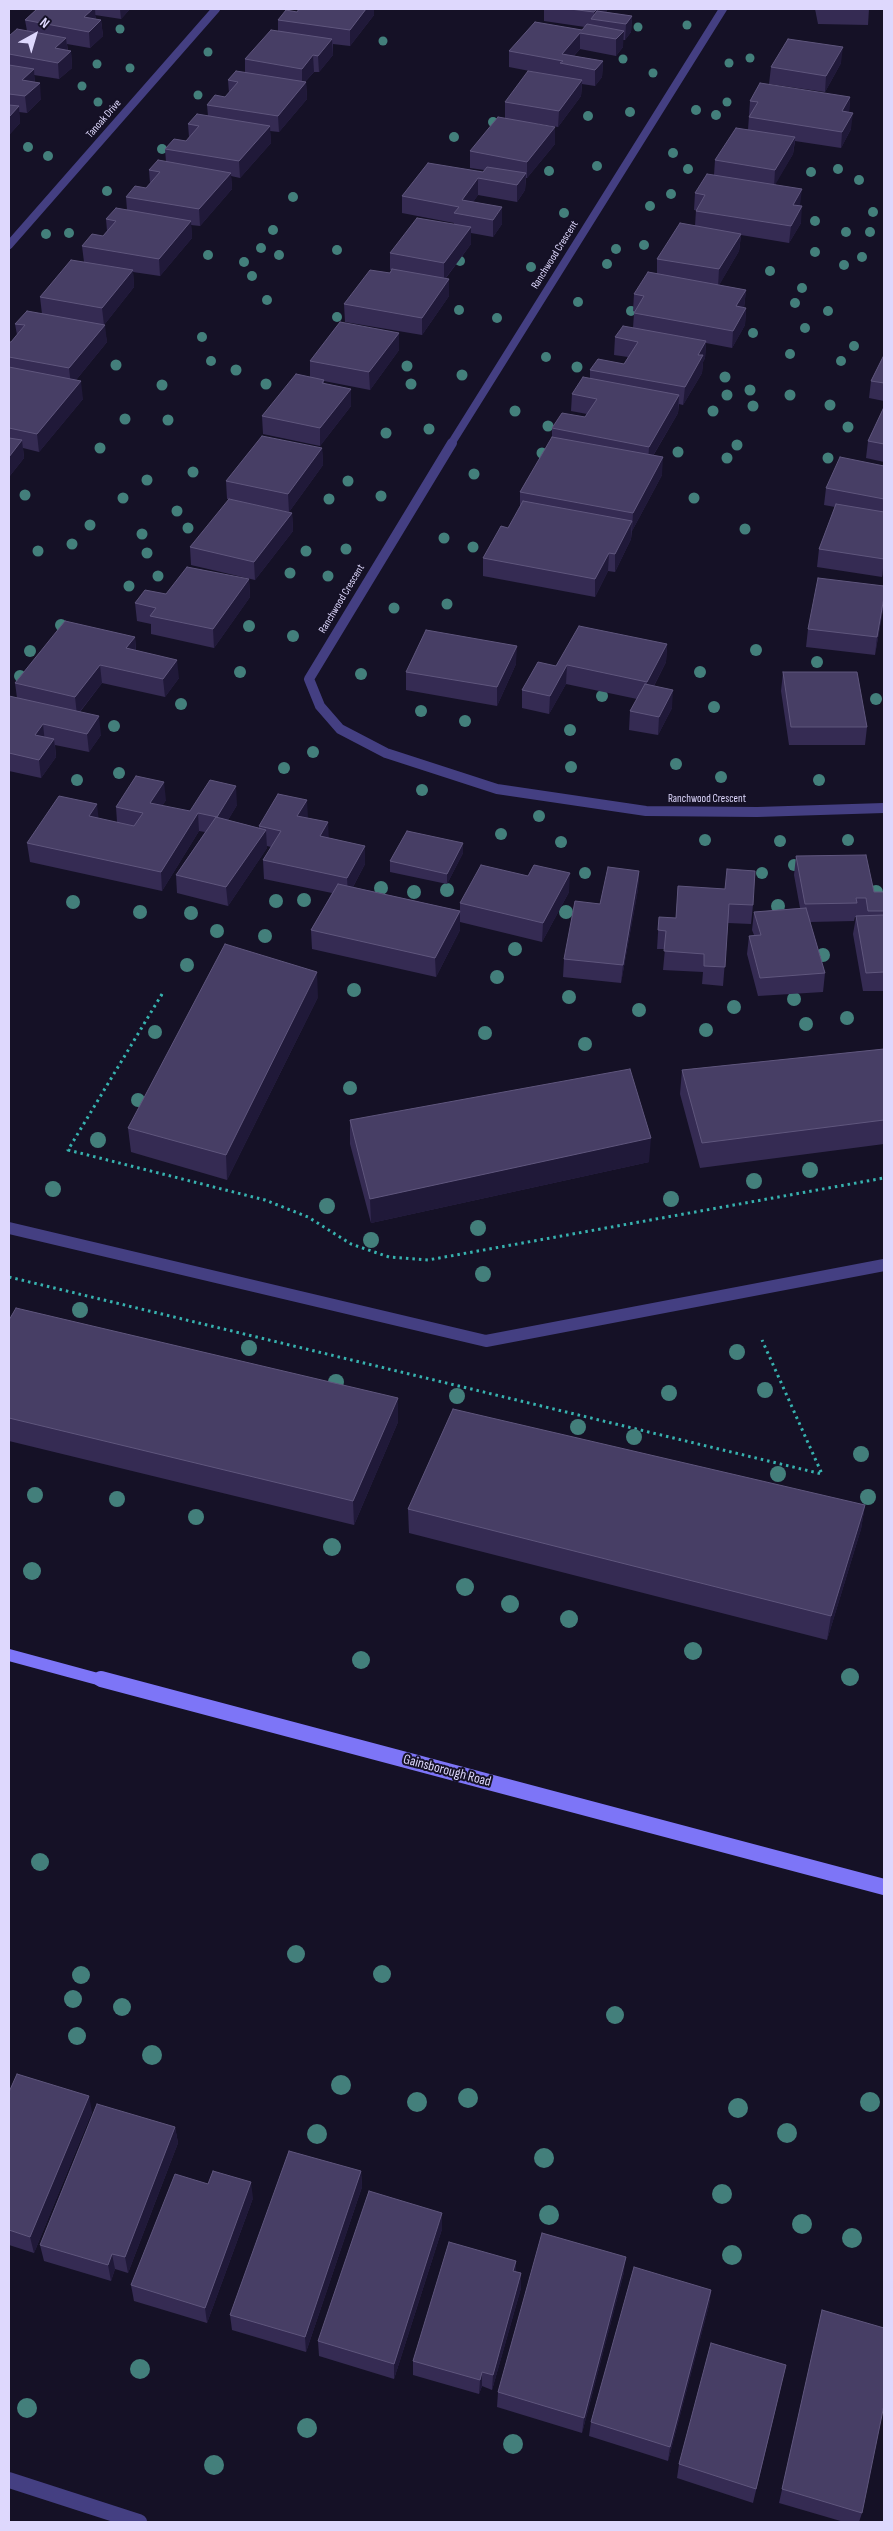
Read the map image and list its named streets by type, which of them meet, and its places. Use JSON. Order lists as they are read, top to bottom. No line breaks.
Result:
{"streets":{"main road":["Gainsborough Road"],"street":["Tanoak Drive","Ranchwood Crescent"]},"north":"top right"}
